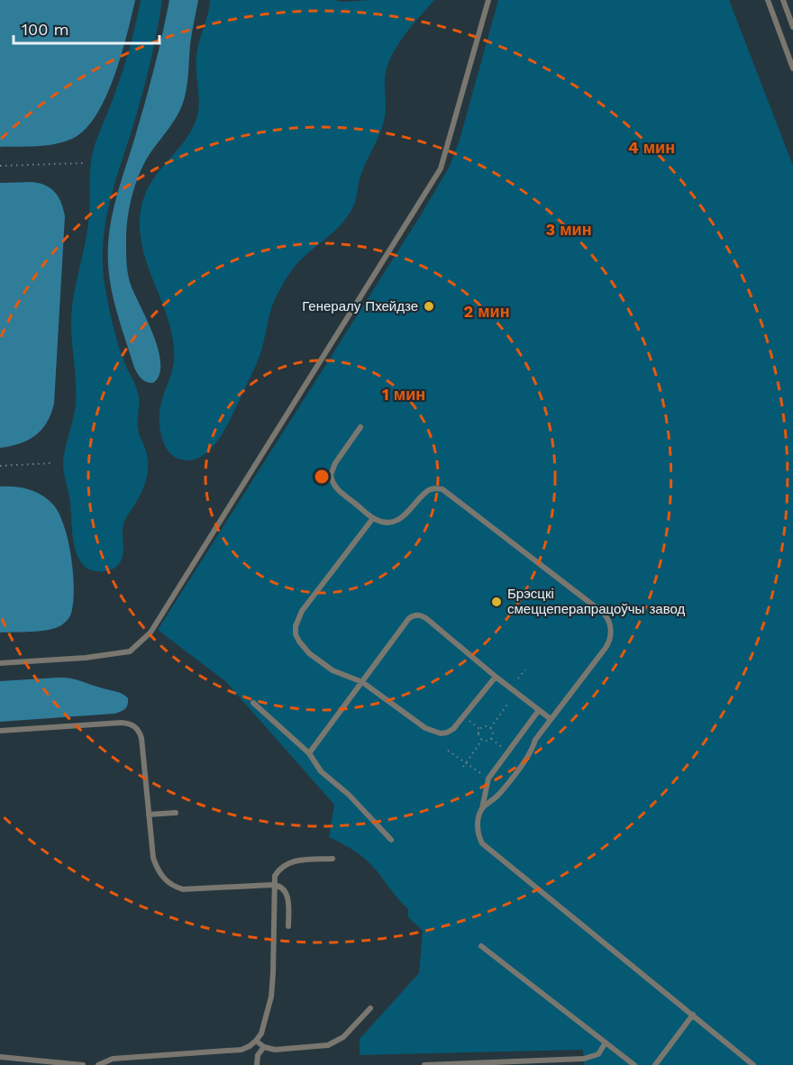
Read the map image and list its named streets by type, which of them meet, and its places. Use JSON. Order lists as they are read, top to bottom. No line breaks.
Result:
{"places":["Генералу Пхейдзе","Брэсцкі смеццеперапрацоўчы завод"],"scale_bar":"100 m","rings":["4 мин","3 мин","2 мин","1 мин"]}
